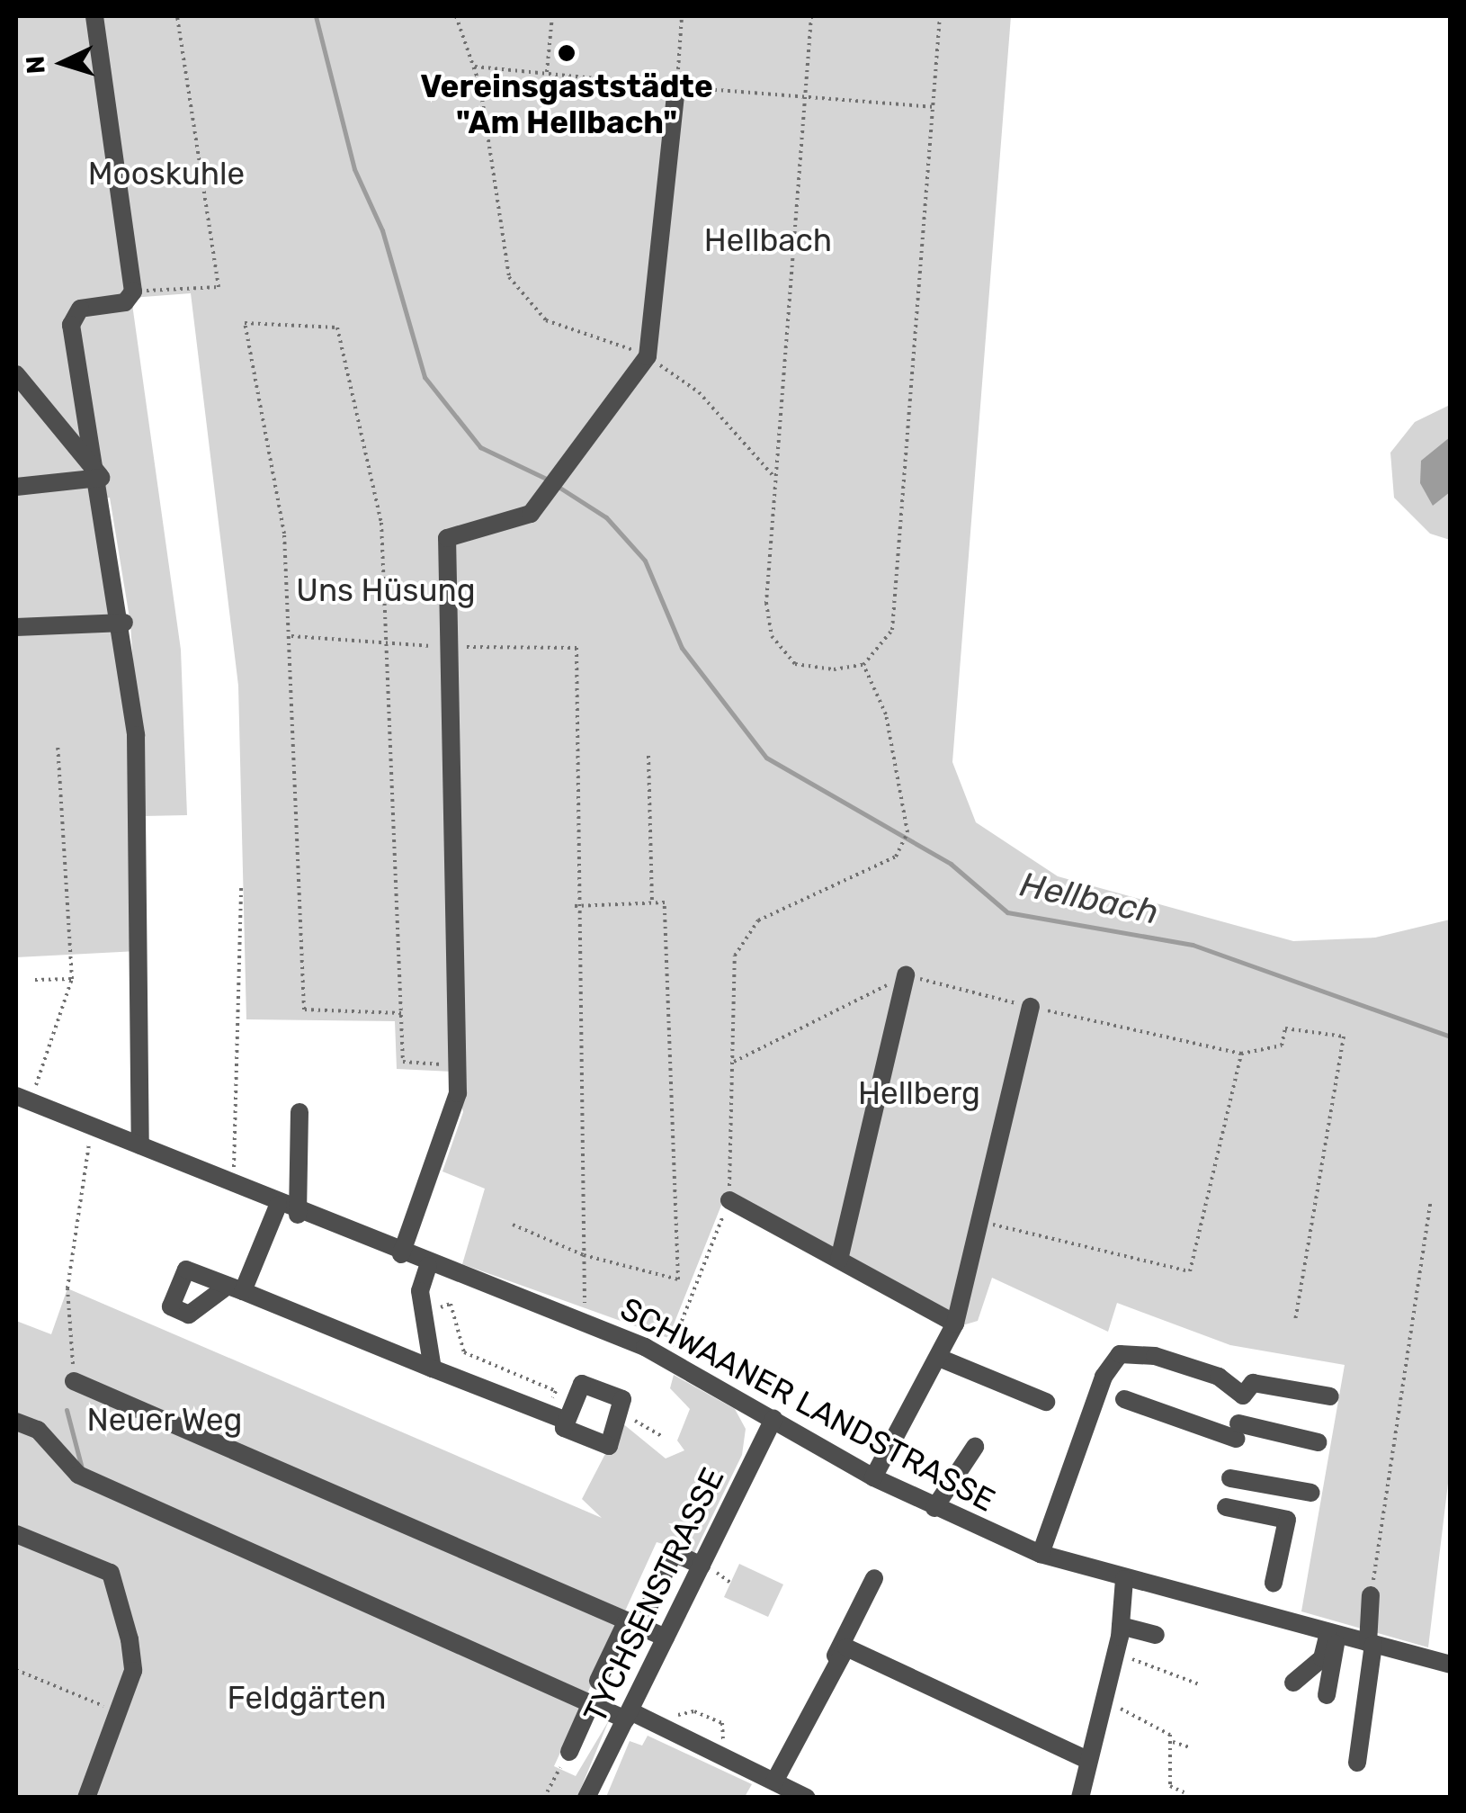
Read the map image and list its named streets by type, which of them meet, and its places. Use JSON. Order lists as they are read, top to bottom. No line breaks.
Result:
{"streets":{"street":["SCHWAANER LANDSTRASSE","TYCHSENSTRASSE"]},"crossings":[["SCHWAANER LANDSTRASSE","TYCHSENSTRASSE"]],"water":["Hellbach"],"parks":["Mooskuhle","Hellbach","Uns Hüsung","Hellberg","Neuer Weg","Feldgärten"],"places":["Vereinsgaststädte \"Am Hellbach\""],"north":"left"}
